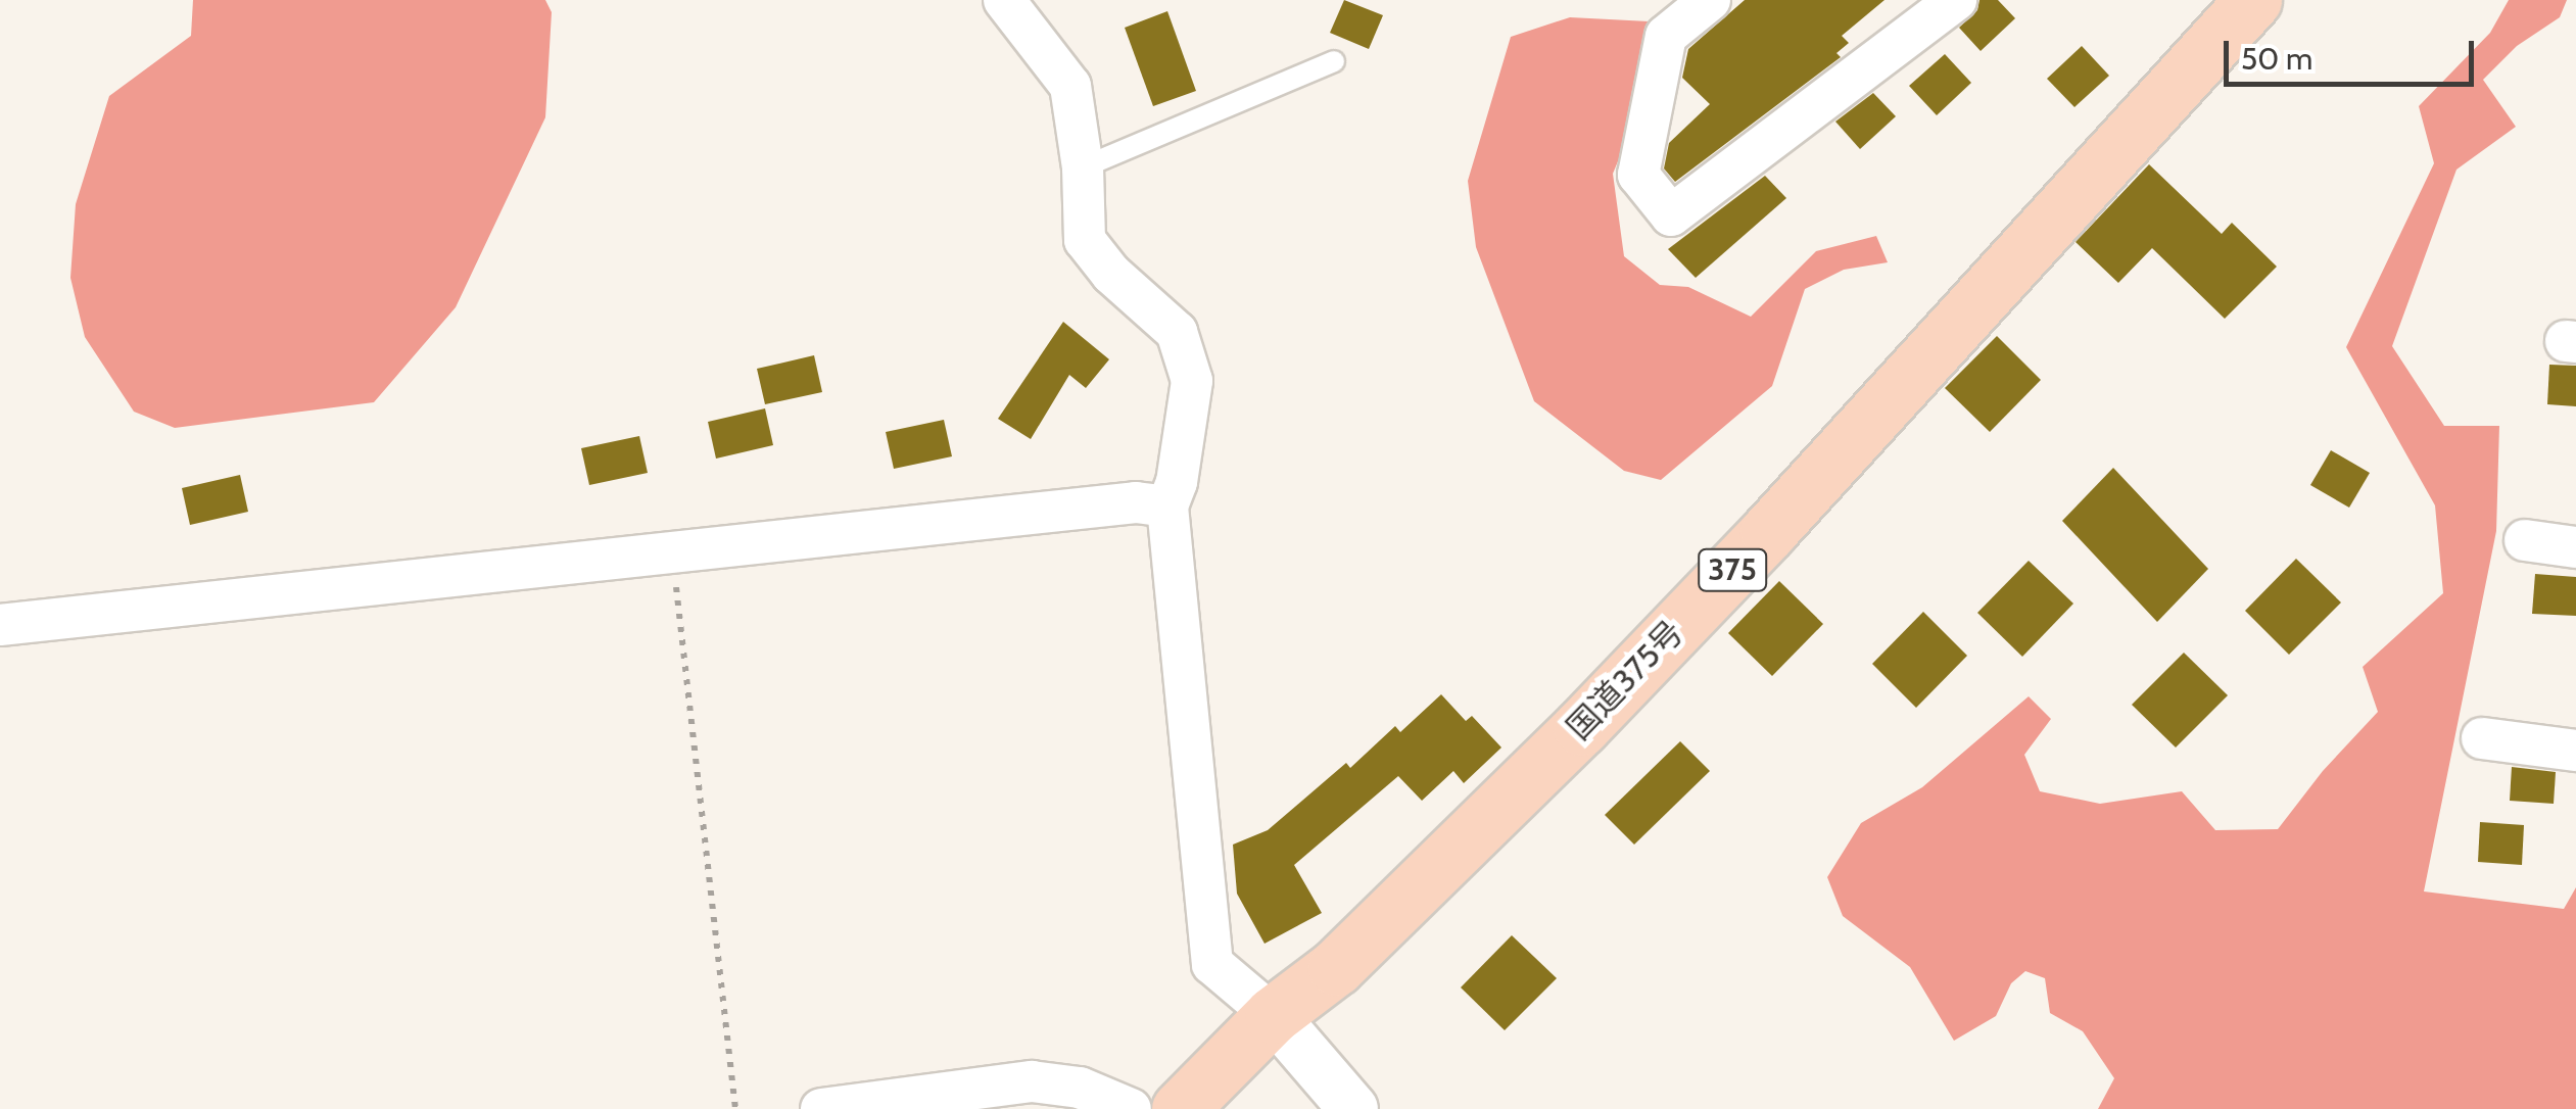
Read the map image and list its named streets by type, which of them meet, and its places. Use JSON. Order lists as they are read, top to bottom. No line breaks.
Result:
{"streets":{"highway":["375","国道375号"]},"scale_bar":"50 m"}
